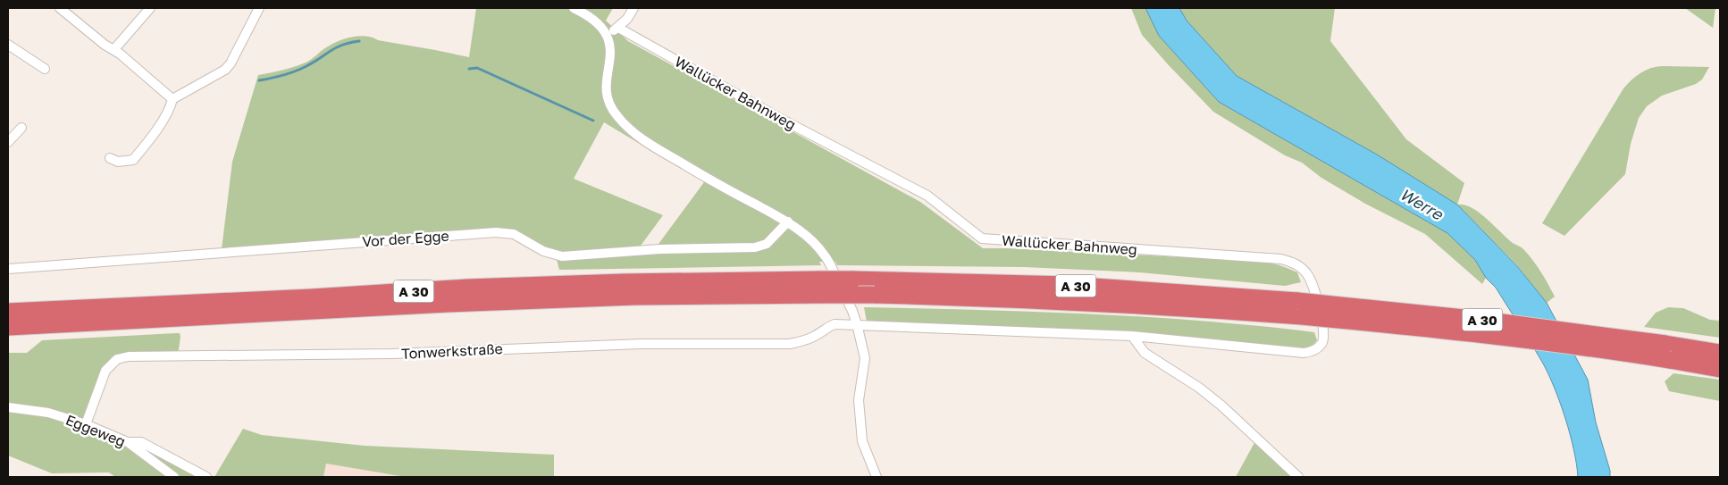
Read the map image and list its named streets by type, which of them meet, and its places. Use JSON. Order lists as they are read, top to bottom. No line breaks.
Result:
{"streets":{"highway":["A 30"],"street":["Wallücker Bahnweg","Vor der Egge","Tonwerkstraße","Eggeweg"]},"crossings":[["Wallücker Bahnweg","Tonwerkstraße"],["Tonwerkstraße","Eggeweg"]],"water":["Werre"]}
